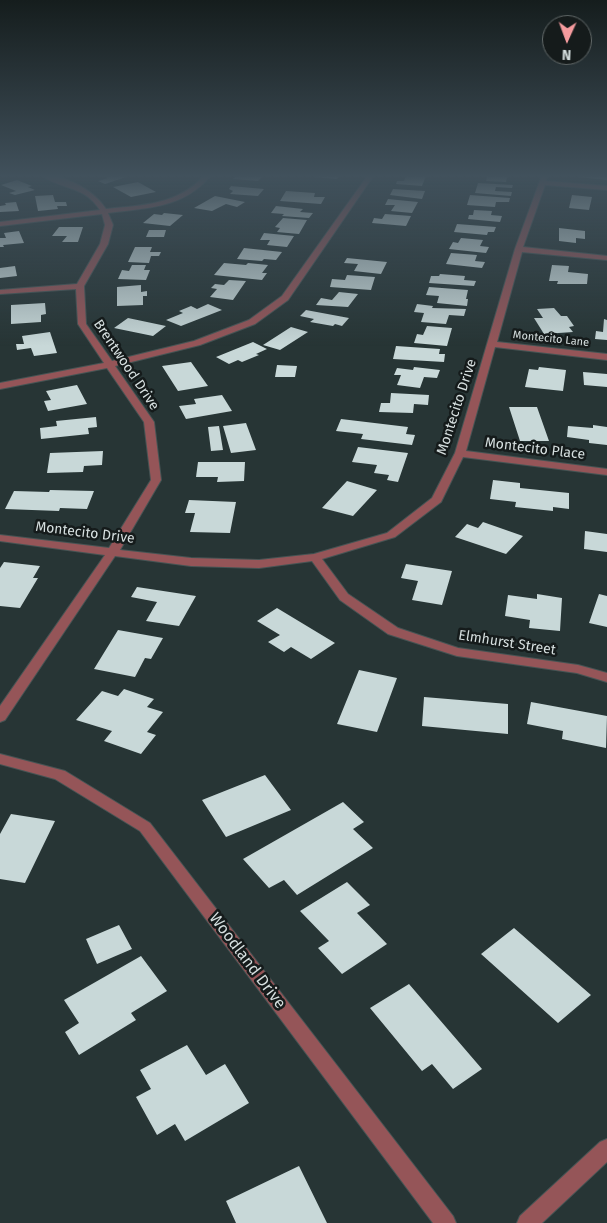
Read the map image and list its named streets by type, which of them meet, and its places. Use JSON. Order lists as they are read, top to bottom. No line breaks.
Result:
{"streets":{"street":["Montecito Lane","Brentwood Drive","Montecito Drive","Montecito Place","Elmhurst Street","Woodland Drive"]},"crossings":[["Montecito Lane","Montecito Drive"],["Brentwood Drive","Montecito Drive"],["Montecito Drive","Montecito Place"],["Montecito Drive","Elmhurst Street"]],"north":"bottom"}
